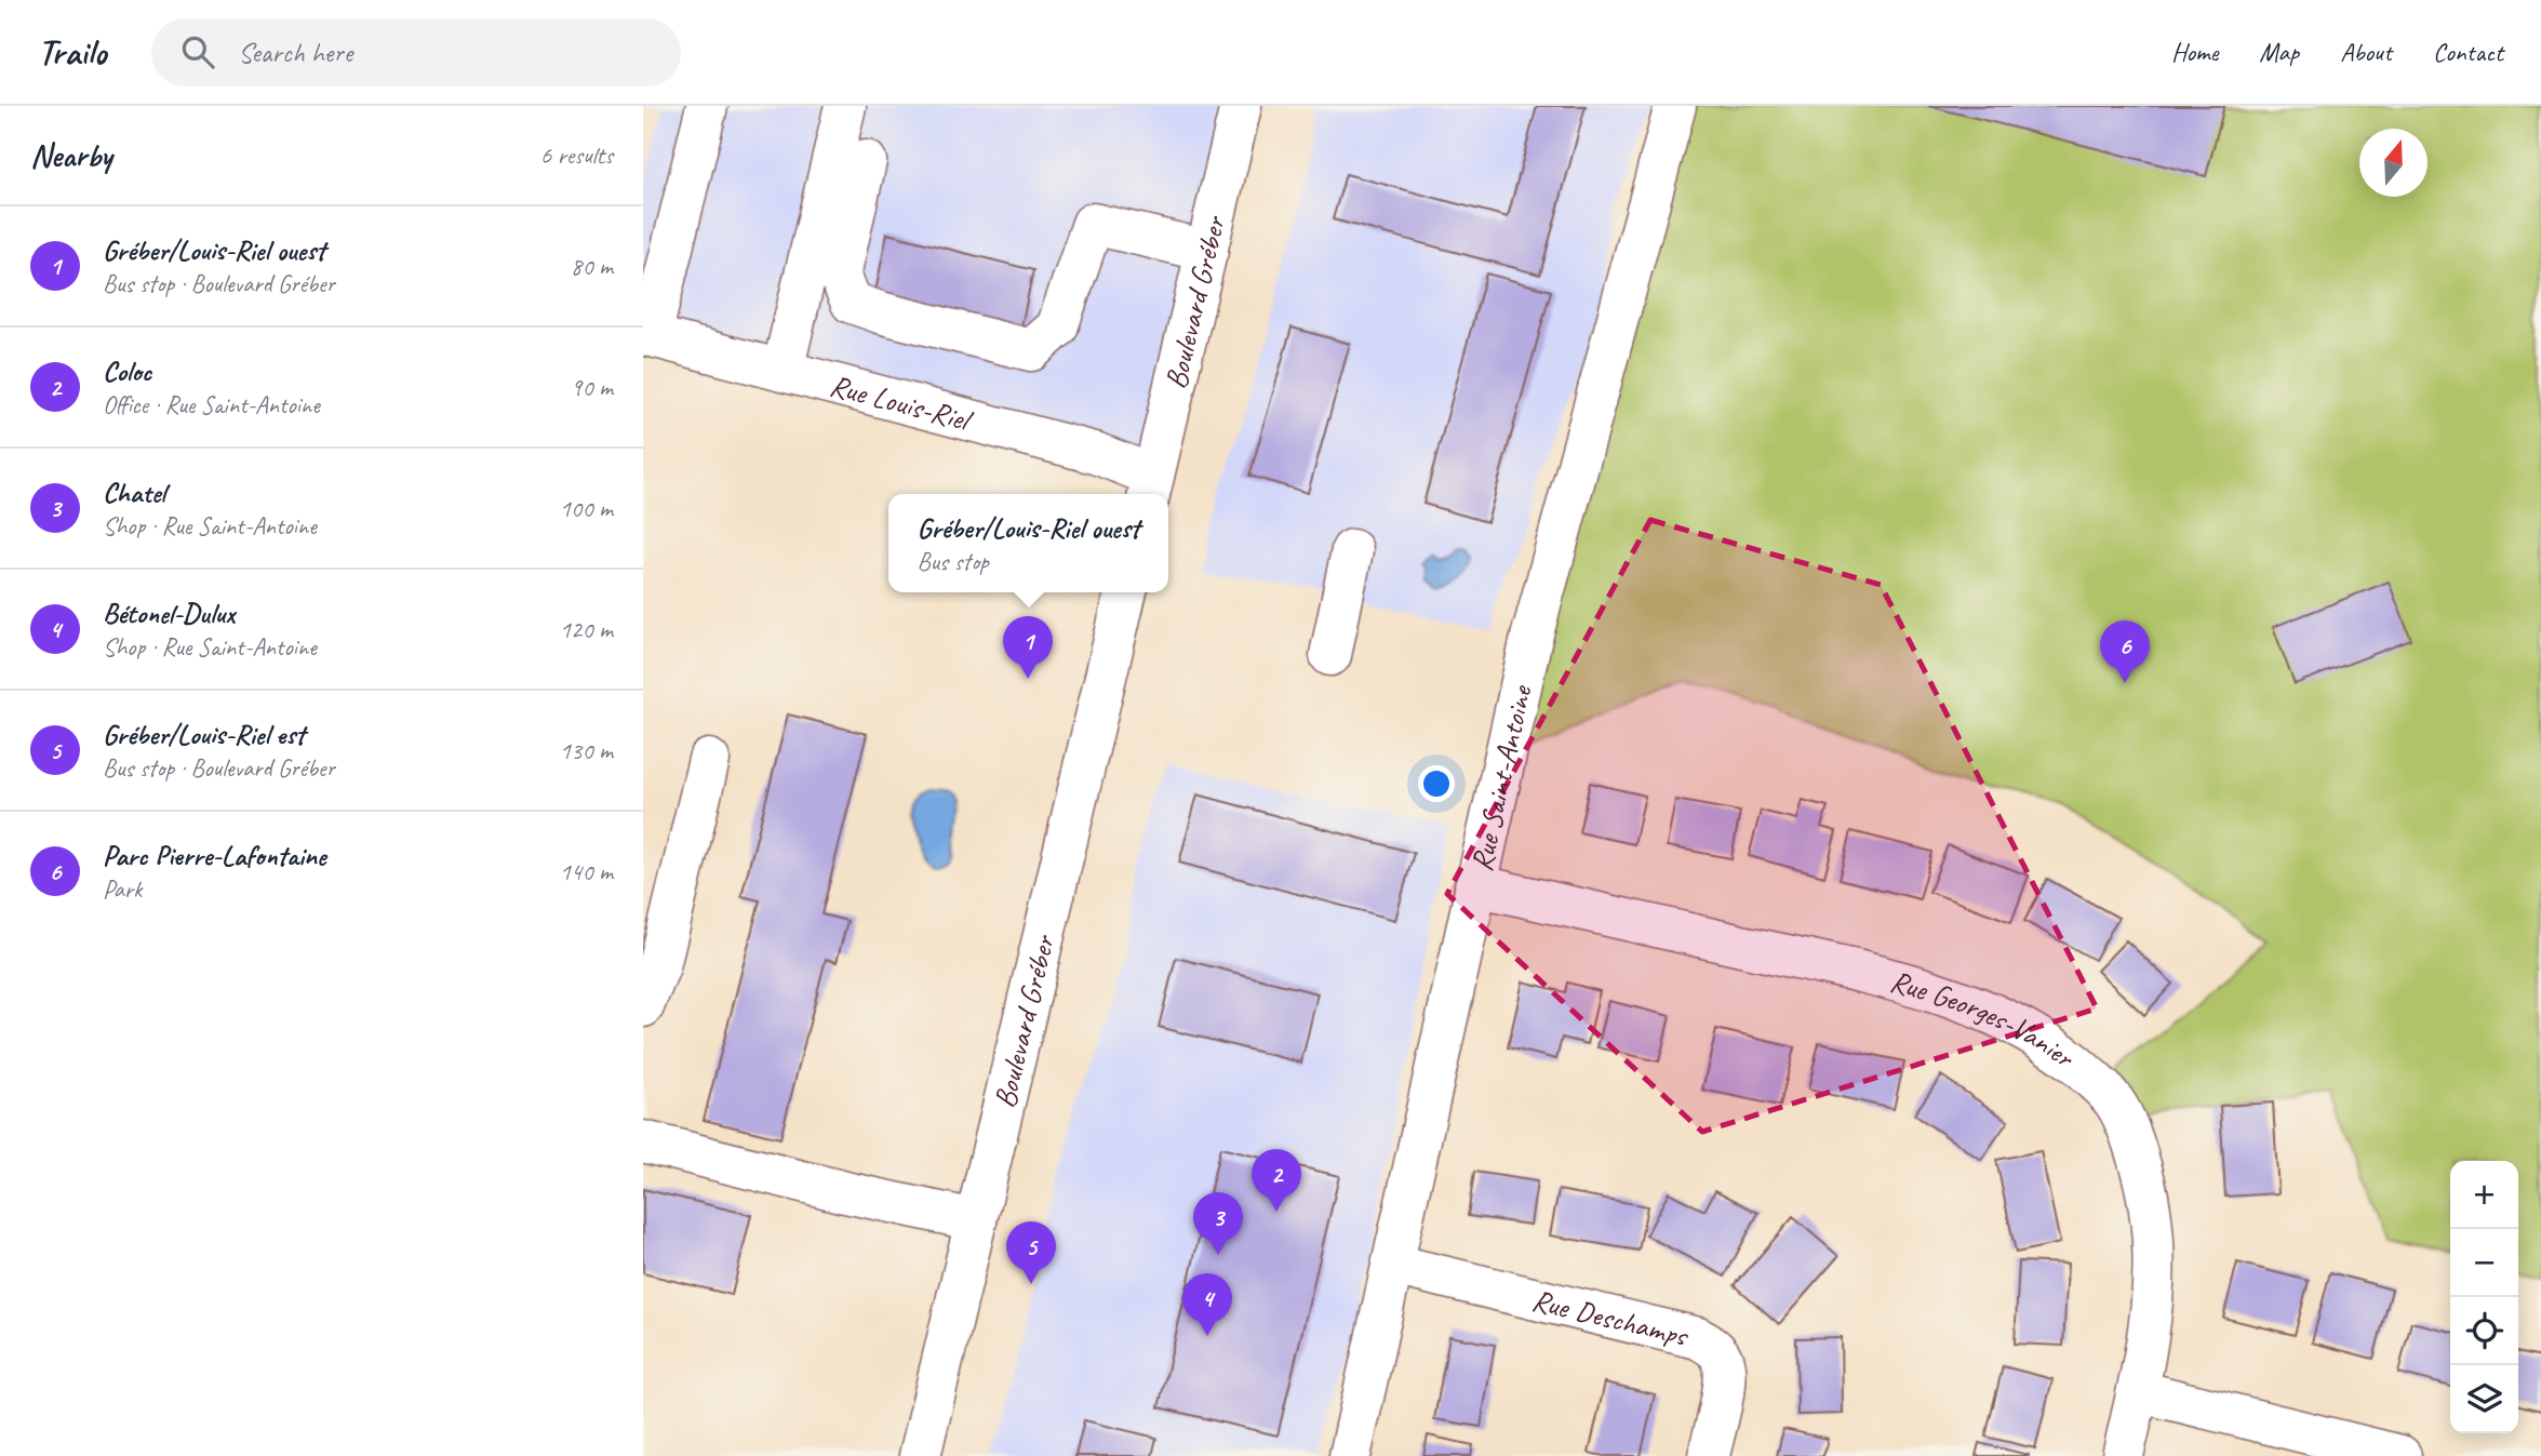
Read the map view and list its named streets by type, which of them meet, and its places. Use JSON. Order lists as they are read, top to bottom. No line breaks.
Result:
{"streets":{"street":["Boulevard Gréber","Rue Louis-Riel","Rue Saint-Antoine","Rue Georges-Vanier","Rue Deschamps"]},"crossings":[["Boulevard Gréber","Rue Louis-Riel"],["Rue Saint-Antoine","Rue Georges-Vanier"],["Rue Saint-Antoine","Rue Deschamps"]],"north":"top","page":{"header":"Trailo","search":"Search here","nav":["Home","Map","About","Contact"],"heading":["Nearby","6 results"],"list":[{"mark":"1","name":"Gréber/Louis-Riel ouest","note":"Bus stop · Boulevard Gréber","value":"80 m"},{"mark":"2","name":"Coloc","note":"Office · Rue Saint-Antoine","value":"90 m"},{"mark":"3","name":"Chatel","note":"Shop · Rue Saint-Antoine","value":"100 m"},{"mark":"4","name":"Bétonel-Dulux","note":"Shop · Rue Saint-Antoine","value":"120 m"},{"mark":"5","name":"Gréber/Louis-Riel est","note":"Bus stop · Boulevard Gréber","value":"130 m"},{"mark":"6","name":"Parc Pierre-Lafontaine","note":"Park","value":"140 m"}],"popup":["Gréber/Louis-Riel ouest","Bus stop"],"pins":["1","6","2","3","5","4"],"map_buttons":["+","−"]}}
